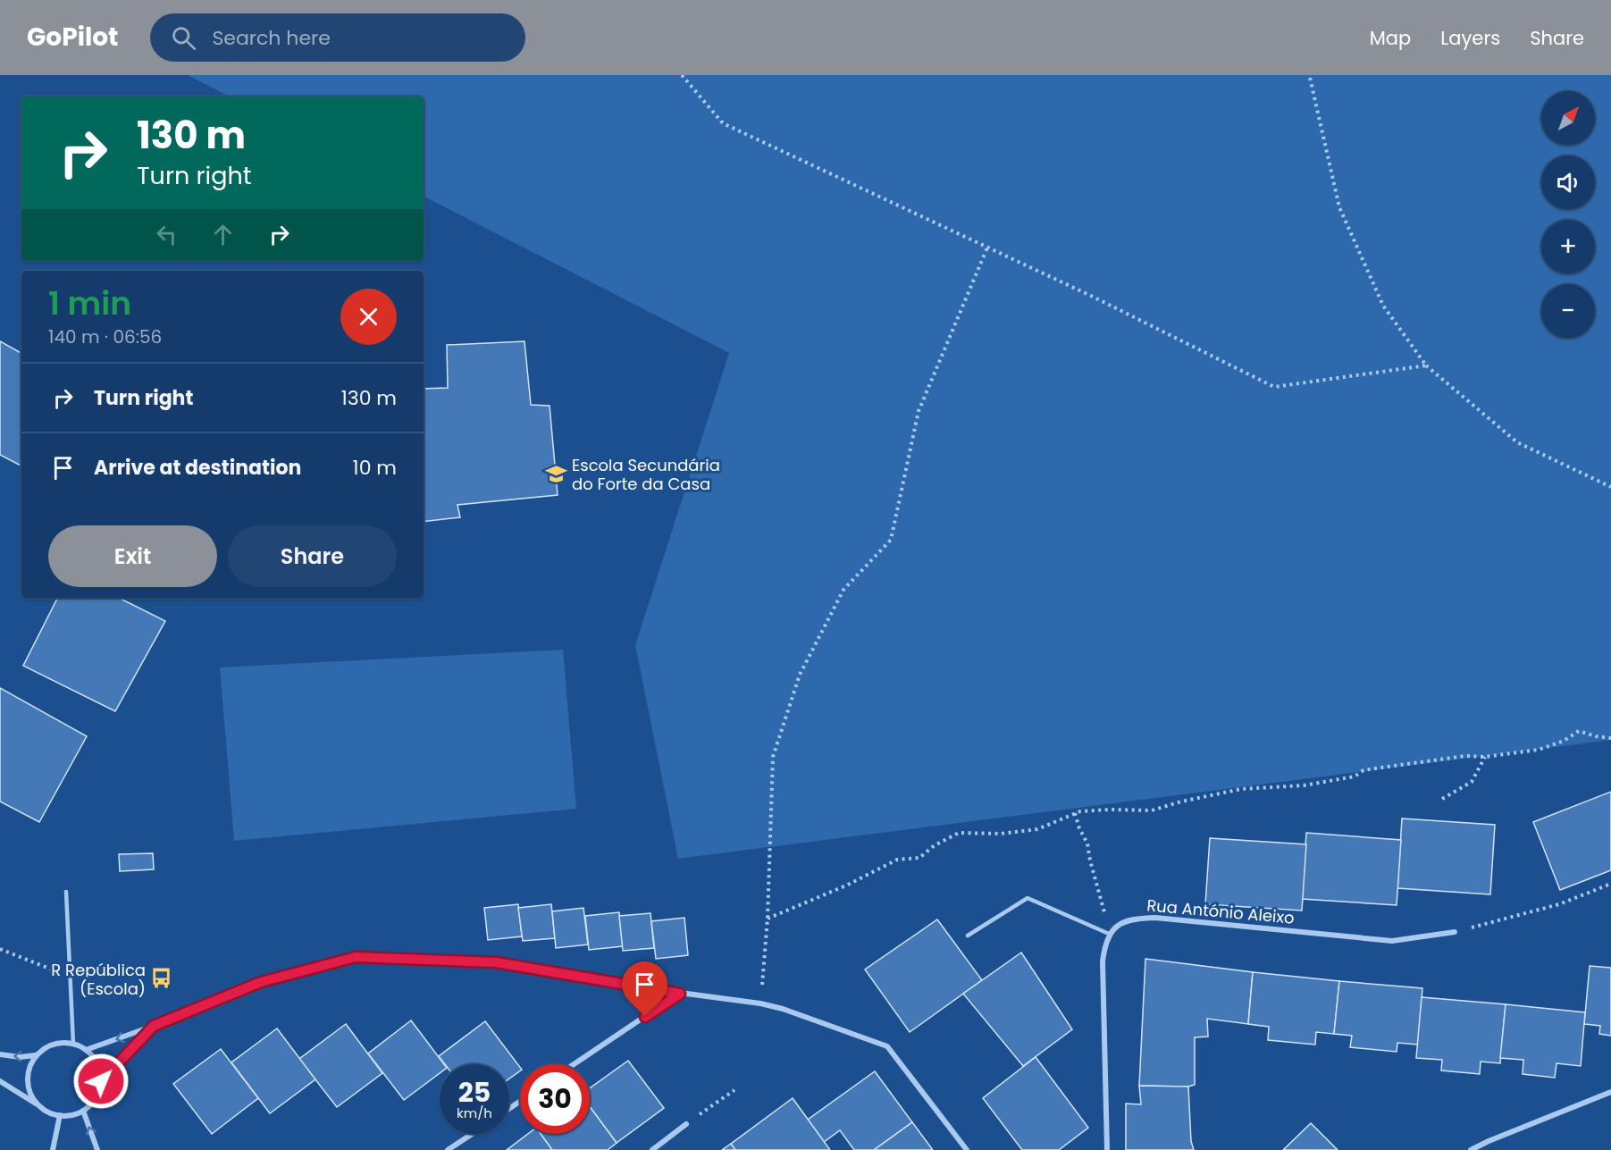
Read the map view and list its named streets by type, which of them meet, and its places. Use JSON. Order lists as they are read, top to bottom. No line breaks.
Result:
{"streets":{"street":["Rua António Aleixo"]},"places":{"school or university":["Escola Secundária do Forte da Casa"],"bus stop":["R República (Escola)"]},"north":"top right","page":{"header":"GoPilot","search":"Search here","nav":["Map","Layers","Share"],"map_buttons":["+","−"],"turn":["130 m","Turn right"],"heading":["1 min","140 m · 06:56"],"list":[{"name":"Turn right","value":"130 m"},{"name":"Arrive at destination","value":"10 m"}],"buttons":["Exit","Share"],"speed":"25 km/h","limit":"30"}}
